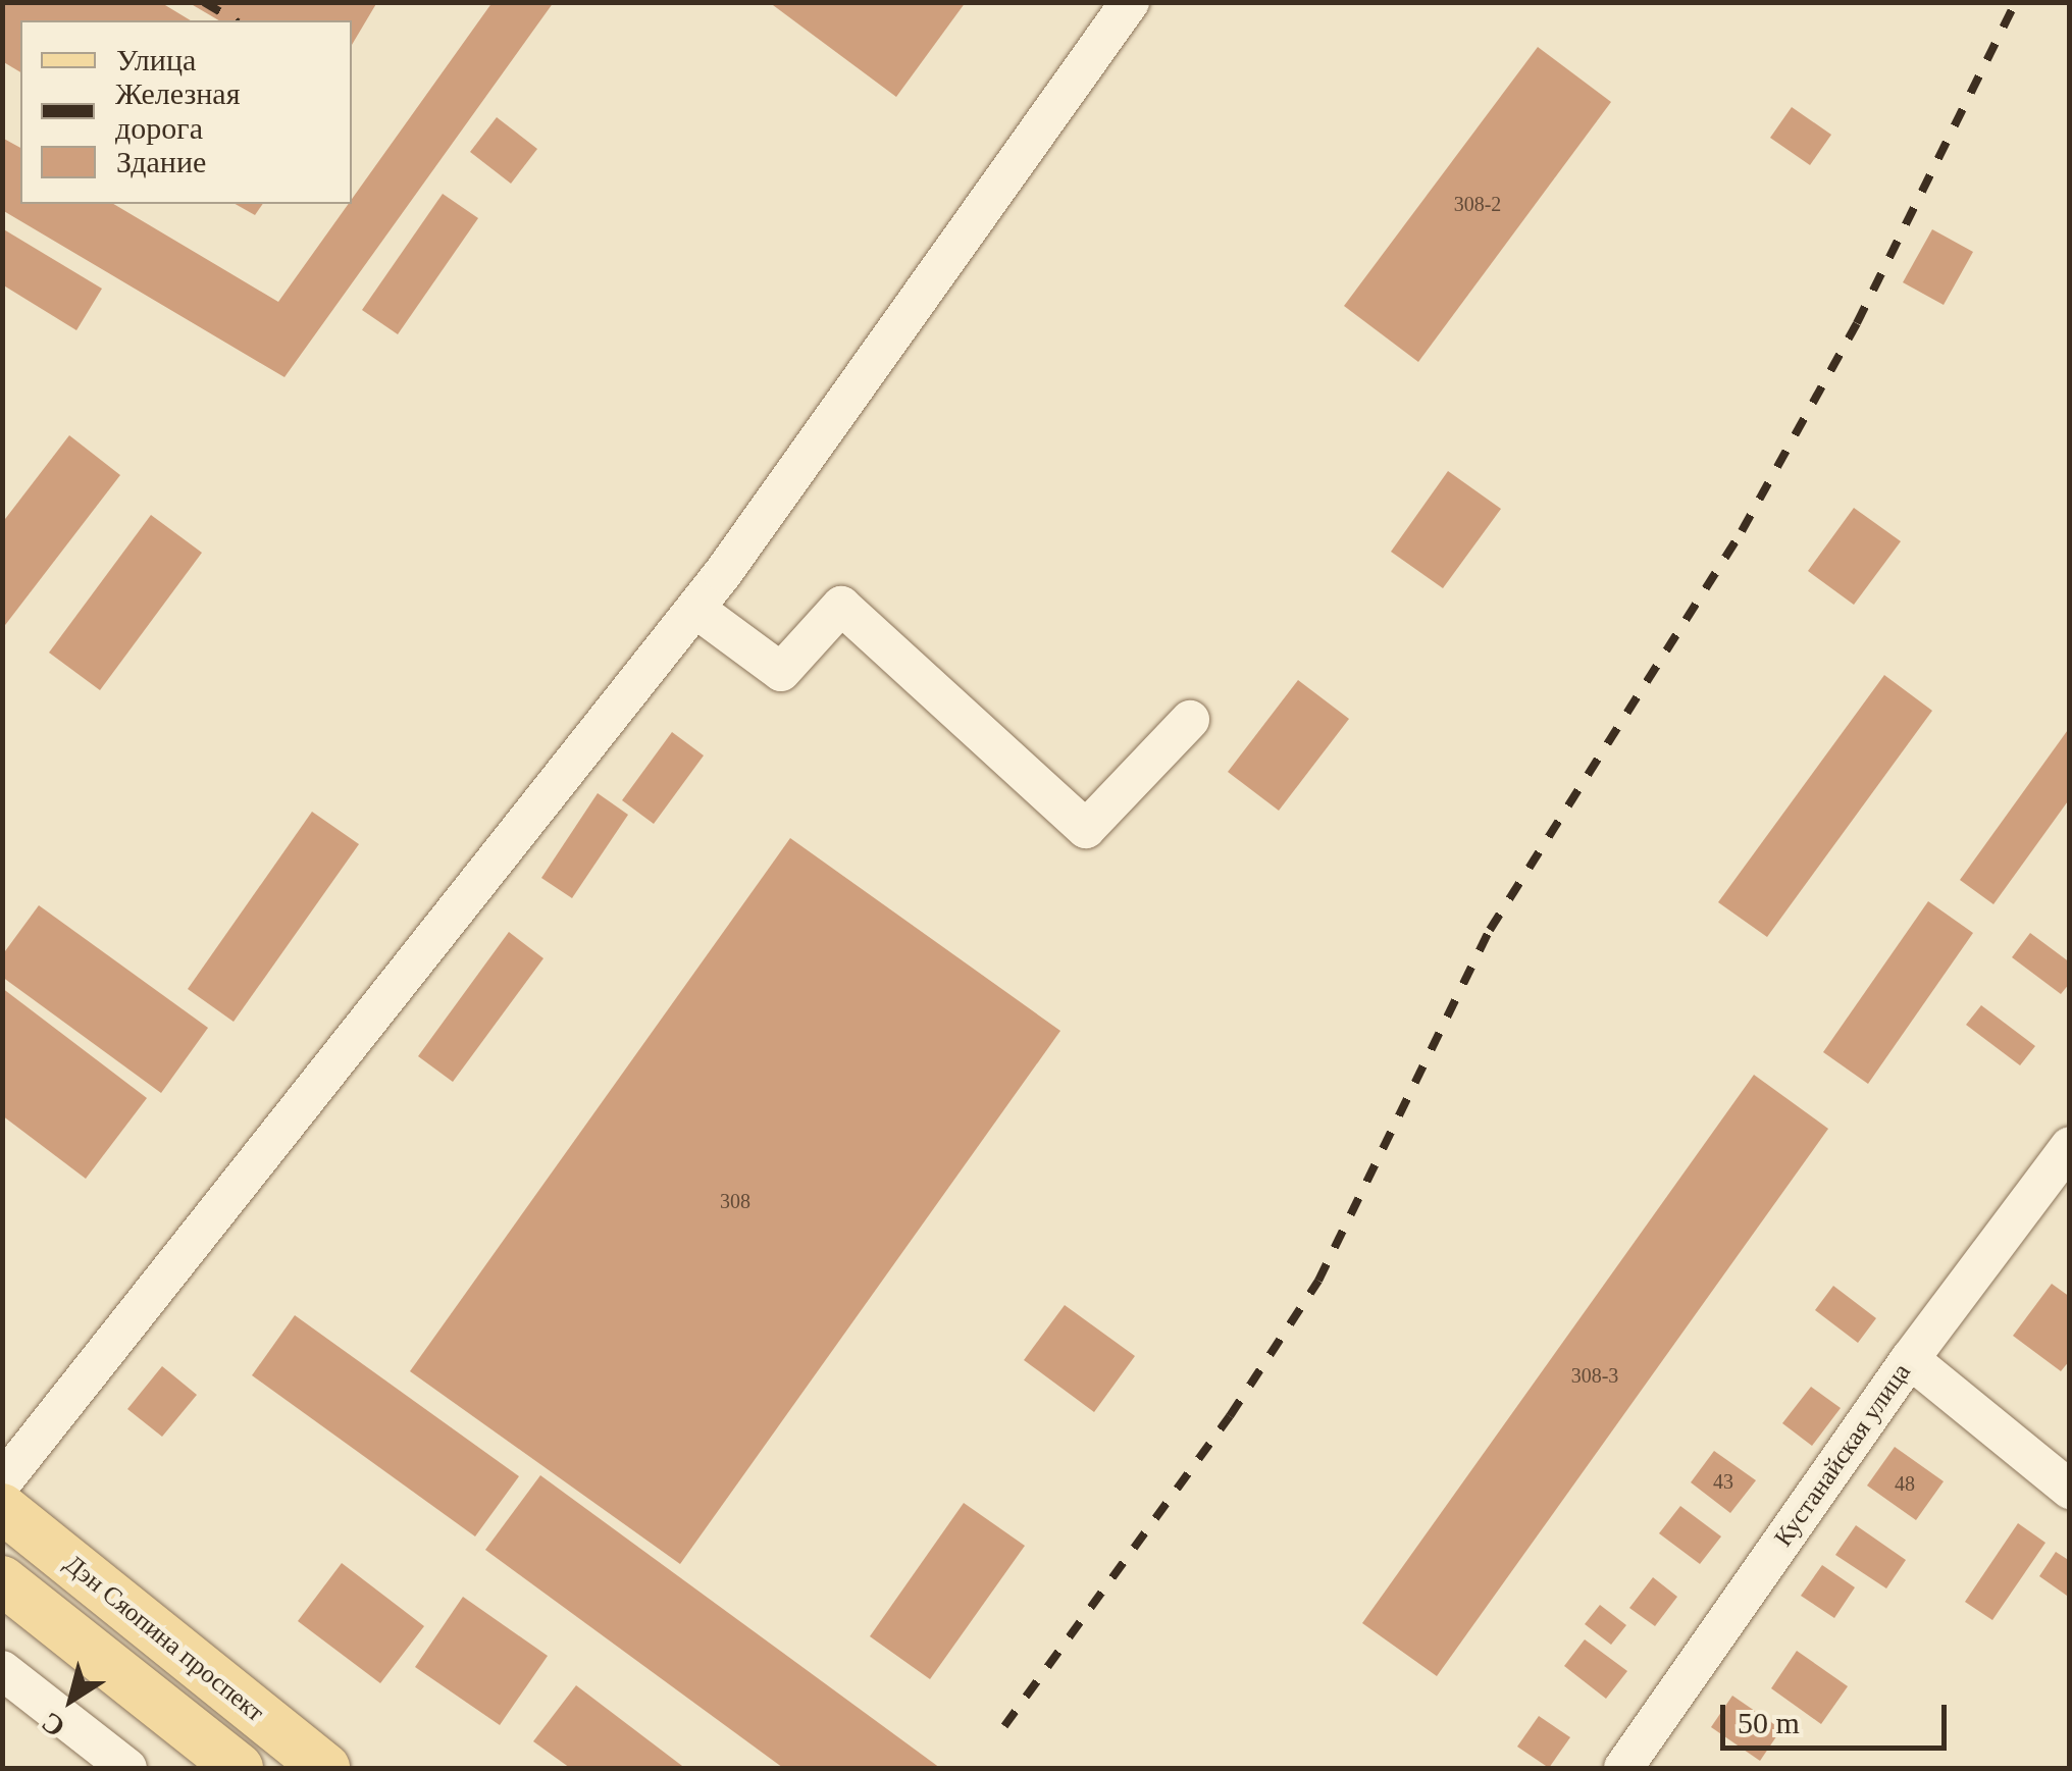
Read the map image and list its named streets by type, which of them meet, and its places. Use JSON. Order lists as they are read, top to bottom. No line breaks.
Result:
{"streets":{"main road":["Дэн Сяопина проспект"],"street":["Кустанайская улица"]},"house_numbers":["308-2","308","308-3","43","48"],"legend":["Улица","Железная дорога","Здание"],"scale_bar":"50 m","north":"bottom left"}
